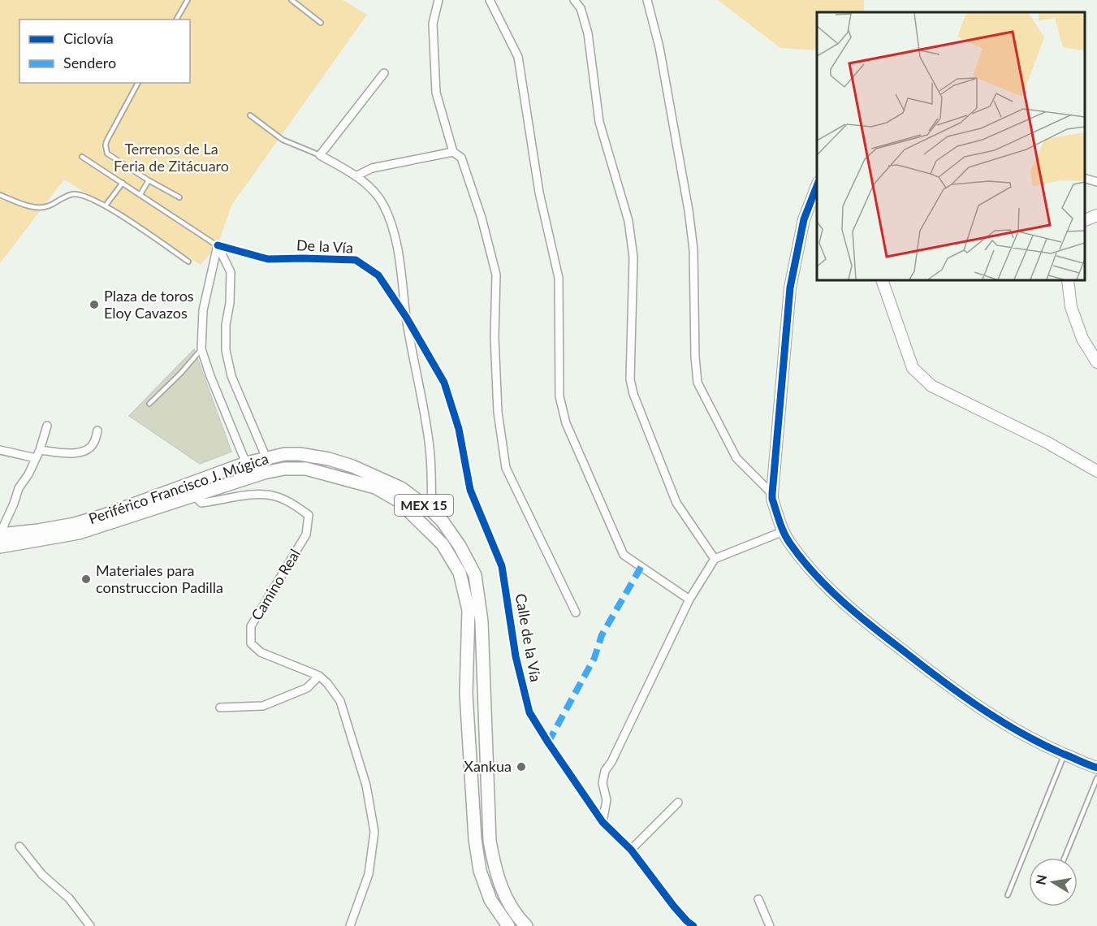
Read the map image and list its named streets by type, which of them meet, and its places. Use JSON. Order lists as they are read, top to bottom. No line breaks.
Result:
{"streets":{"main road":["Periférico Francisco J. Múgica","MEX 15"],"street":["De la Vía","Camino Real","Calle de la Vía"]},"crossings":[["De la Vía","Calle de la Vía"],["Periférico Francisco J. Múgica","Camino Real"]],"parks":["Terrenos de La Feria de Zitácuaro"],"places":["Plaza de toros Eloy Cavazos","Materiales para construccion Padilla","Xankua"],"legend":["Ciclovía","Sendero"],"north":"left"}
